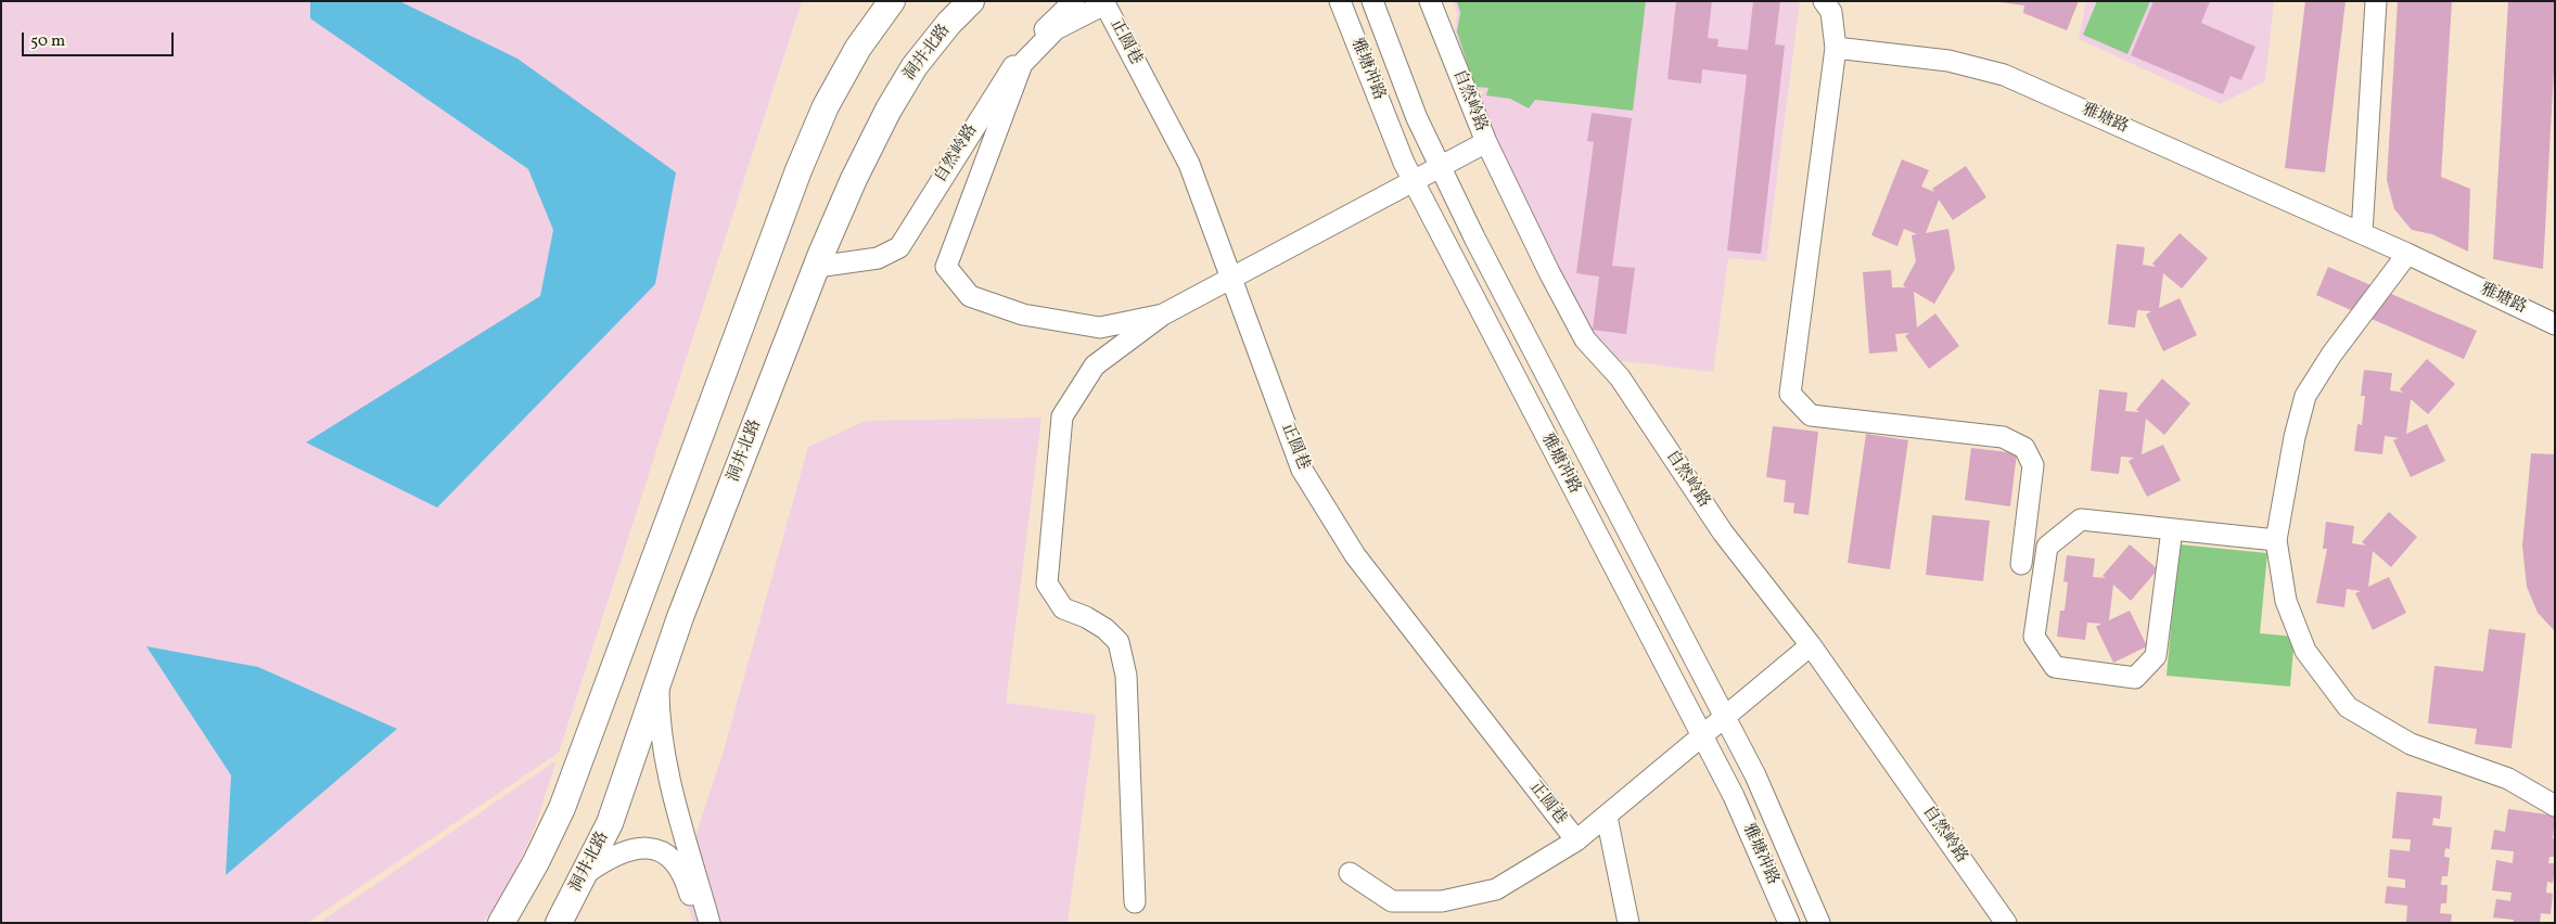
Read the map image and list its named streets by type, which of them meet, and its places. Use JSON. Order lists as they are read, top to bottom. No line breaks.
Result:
{"streets":{"main road":["洞井北路"],"street":["正圆巷","雅塘冲路","自然岭路","雅塘路"]},"crossings":[["洞井北路","自然岭路"]],"scale_bar":"50 m"}
